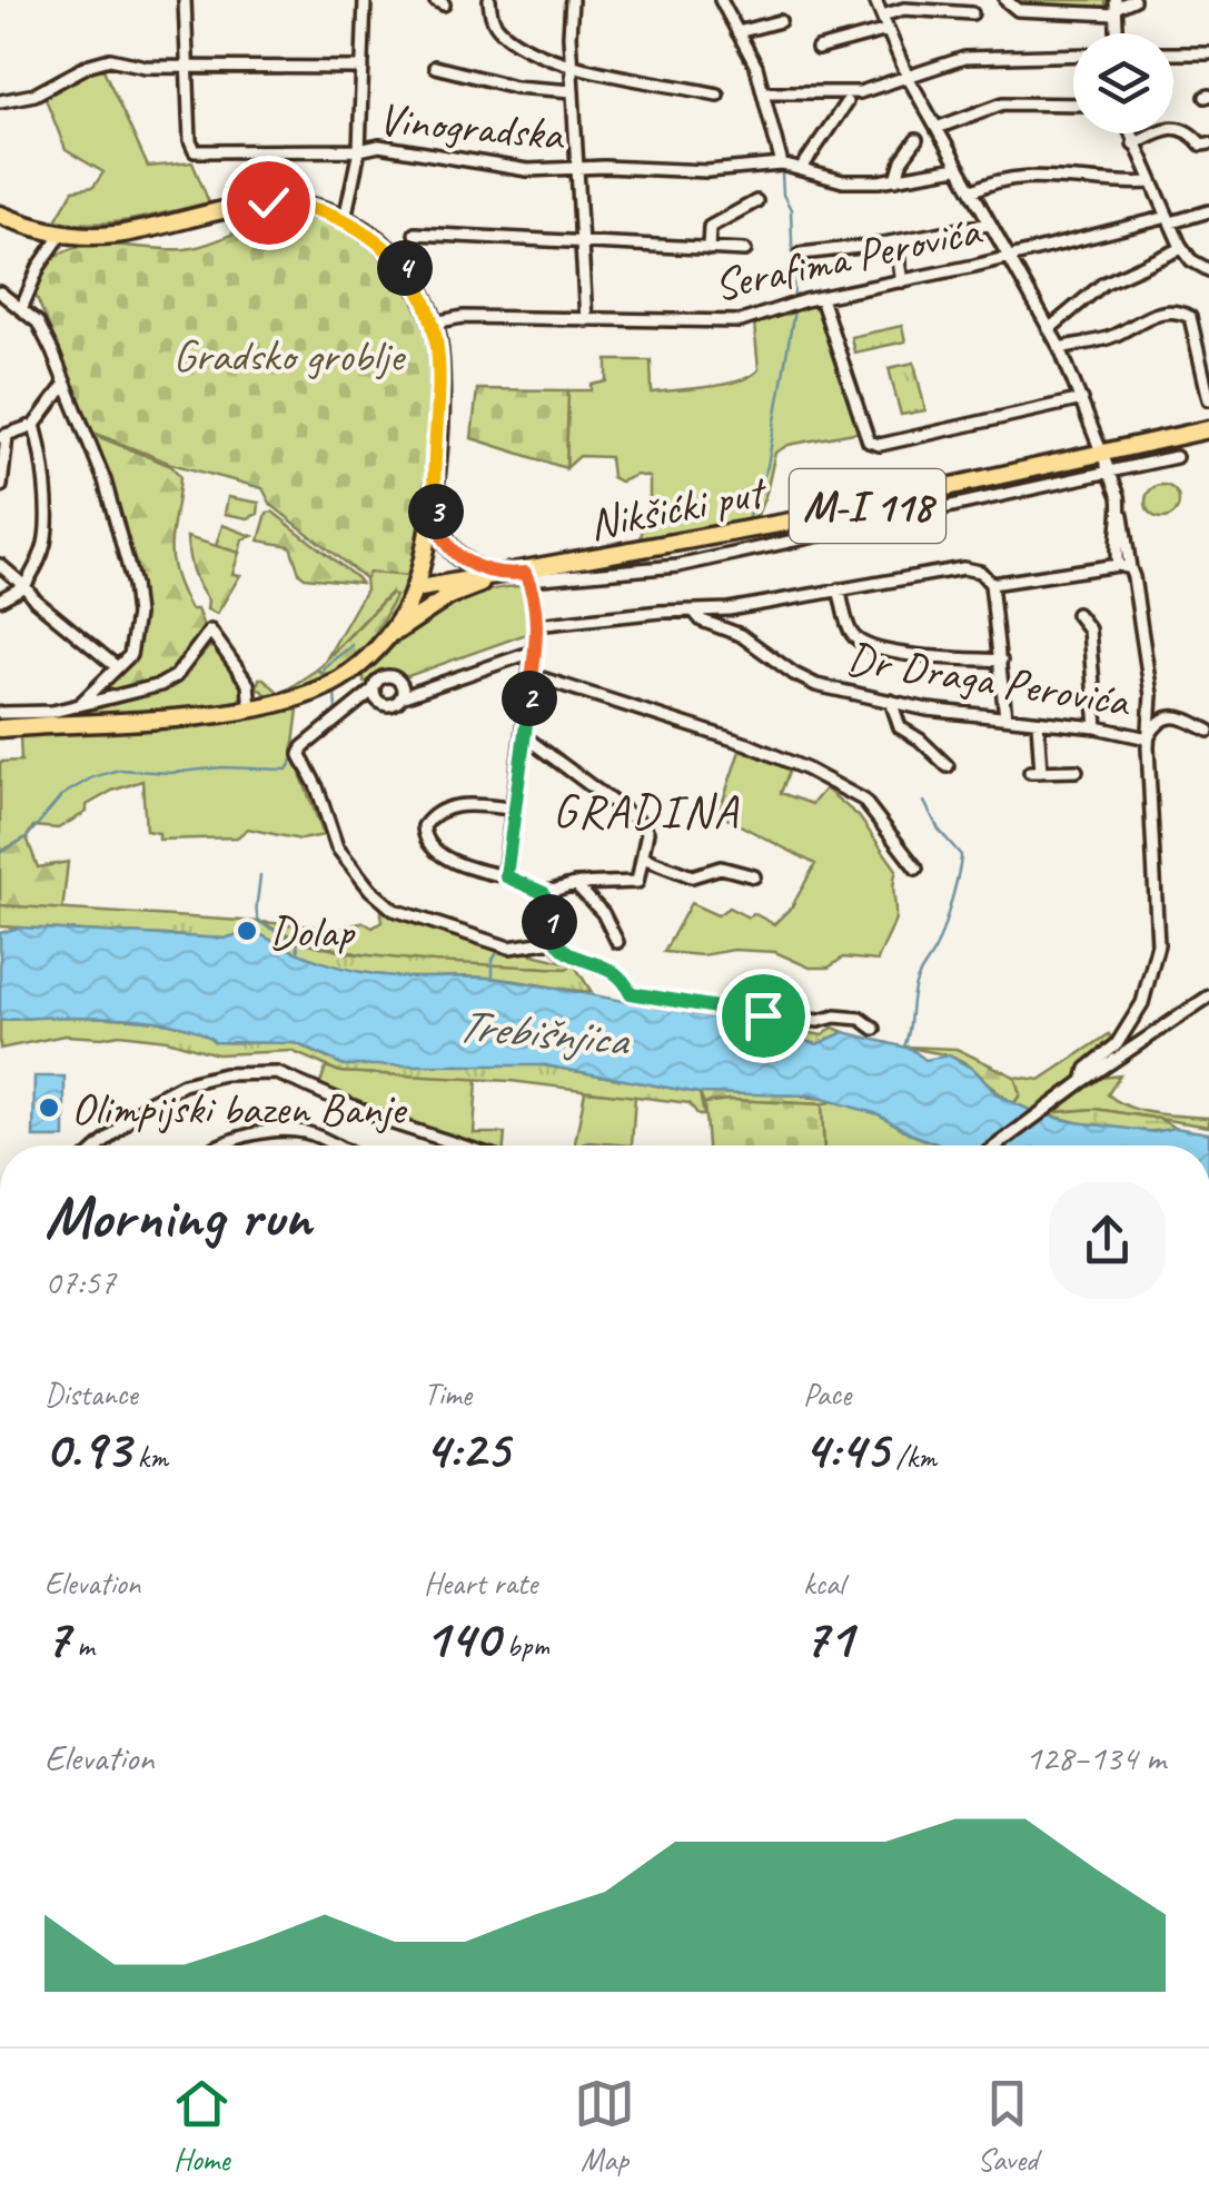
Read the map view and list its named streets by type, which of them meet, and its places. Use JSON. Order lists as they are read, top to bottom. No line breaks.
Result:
{"streets":{"main road":["M-I 118","Nikšićki put"],"street":["Vinogradska","Serafima Perovića","Dr Draga Perovića"]},"crossings":[["M-I 118","Nikšićki put"]],"districts":["GRADINA"],"water":["Trebišnjica"],"parks":["Gradsko groblje"],"places":["Dolap","Olimpijski bazen Banje"],"page":{"pins":["4","3","2","1"],"heading":["Morning run","07:57"],"stats":[["Distance","0.93 km"],["Time","4:25"],["Pace","4:45 /km"],["Elevation","7 m"],["Heart rate","140 bpm"],["kcal","71"]],"chart":["Elevation","128–134 m"],"tabs":["Home","Map","Saved"]}}
